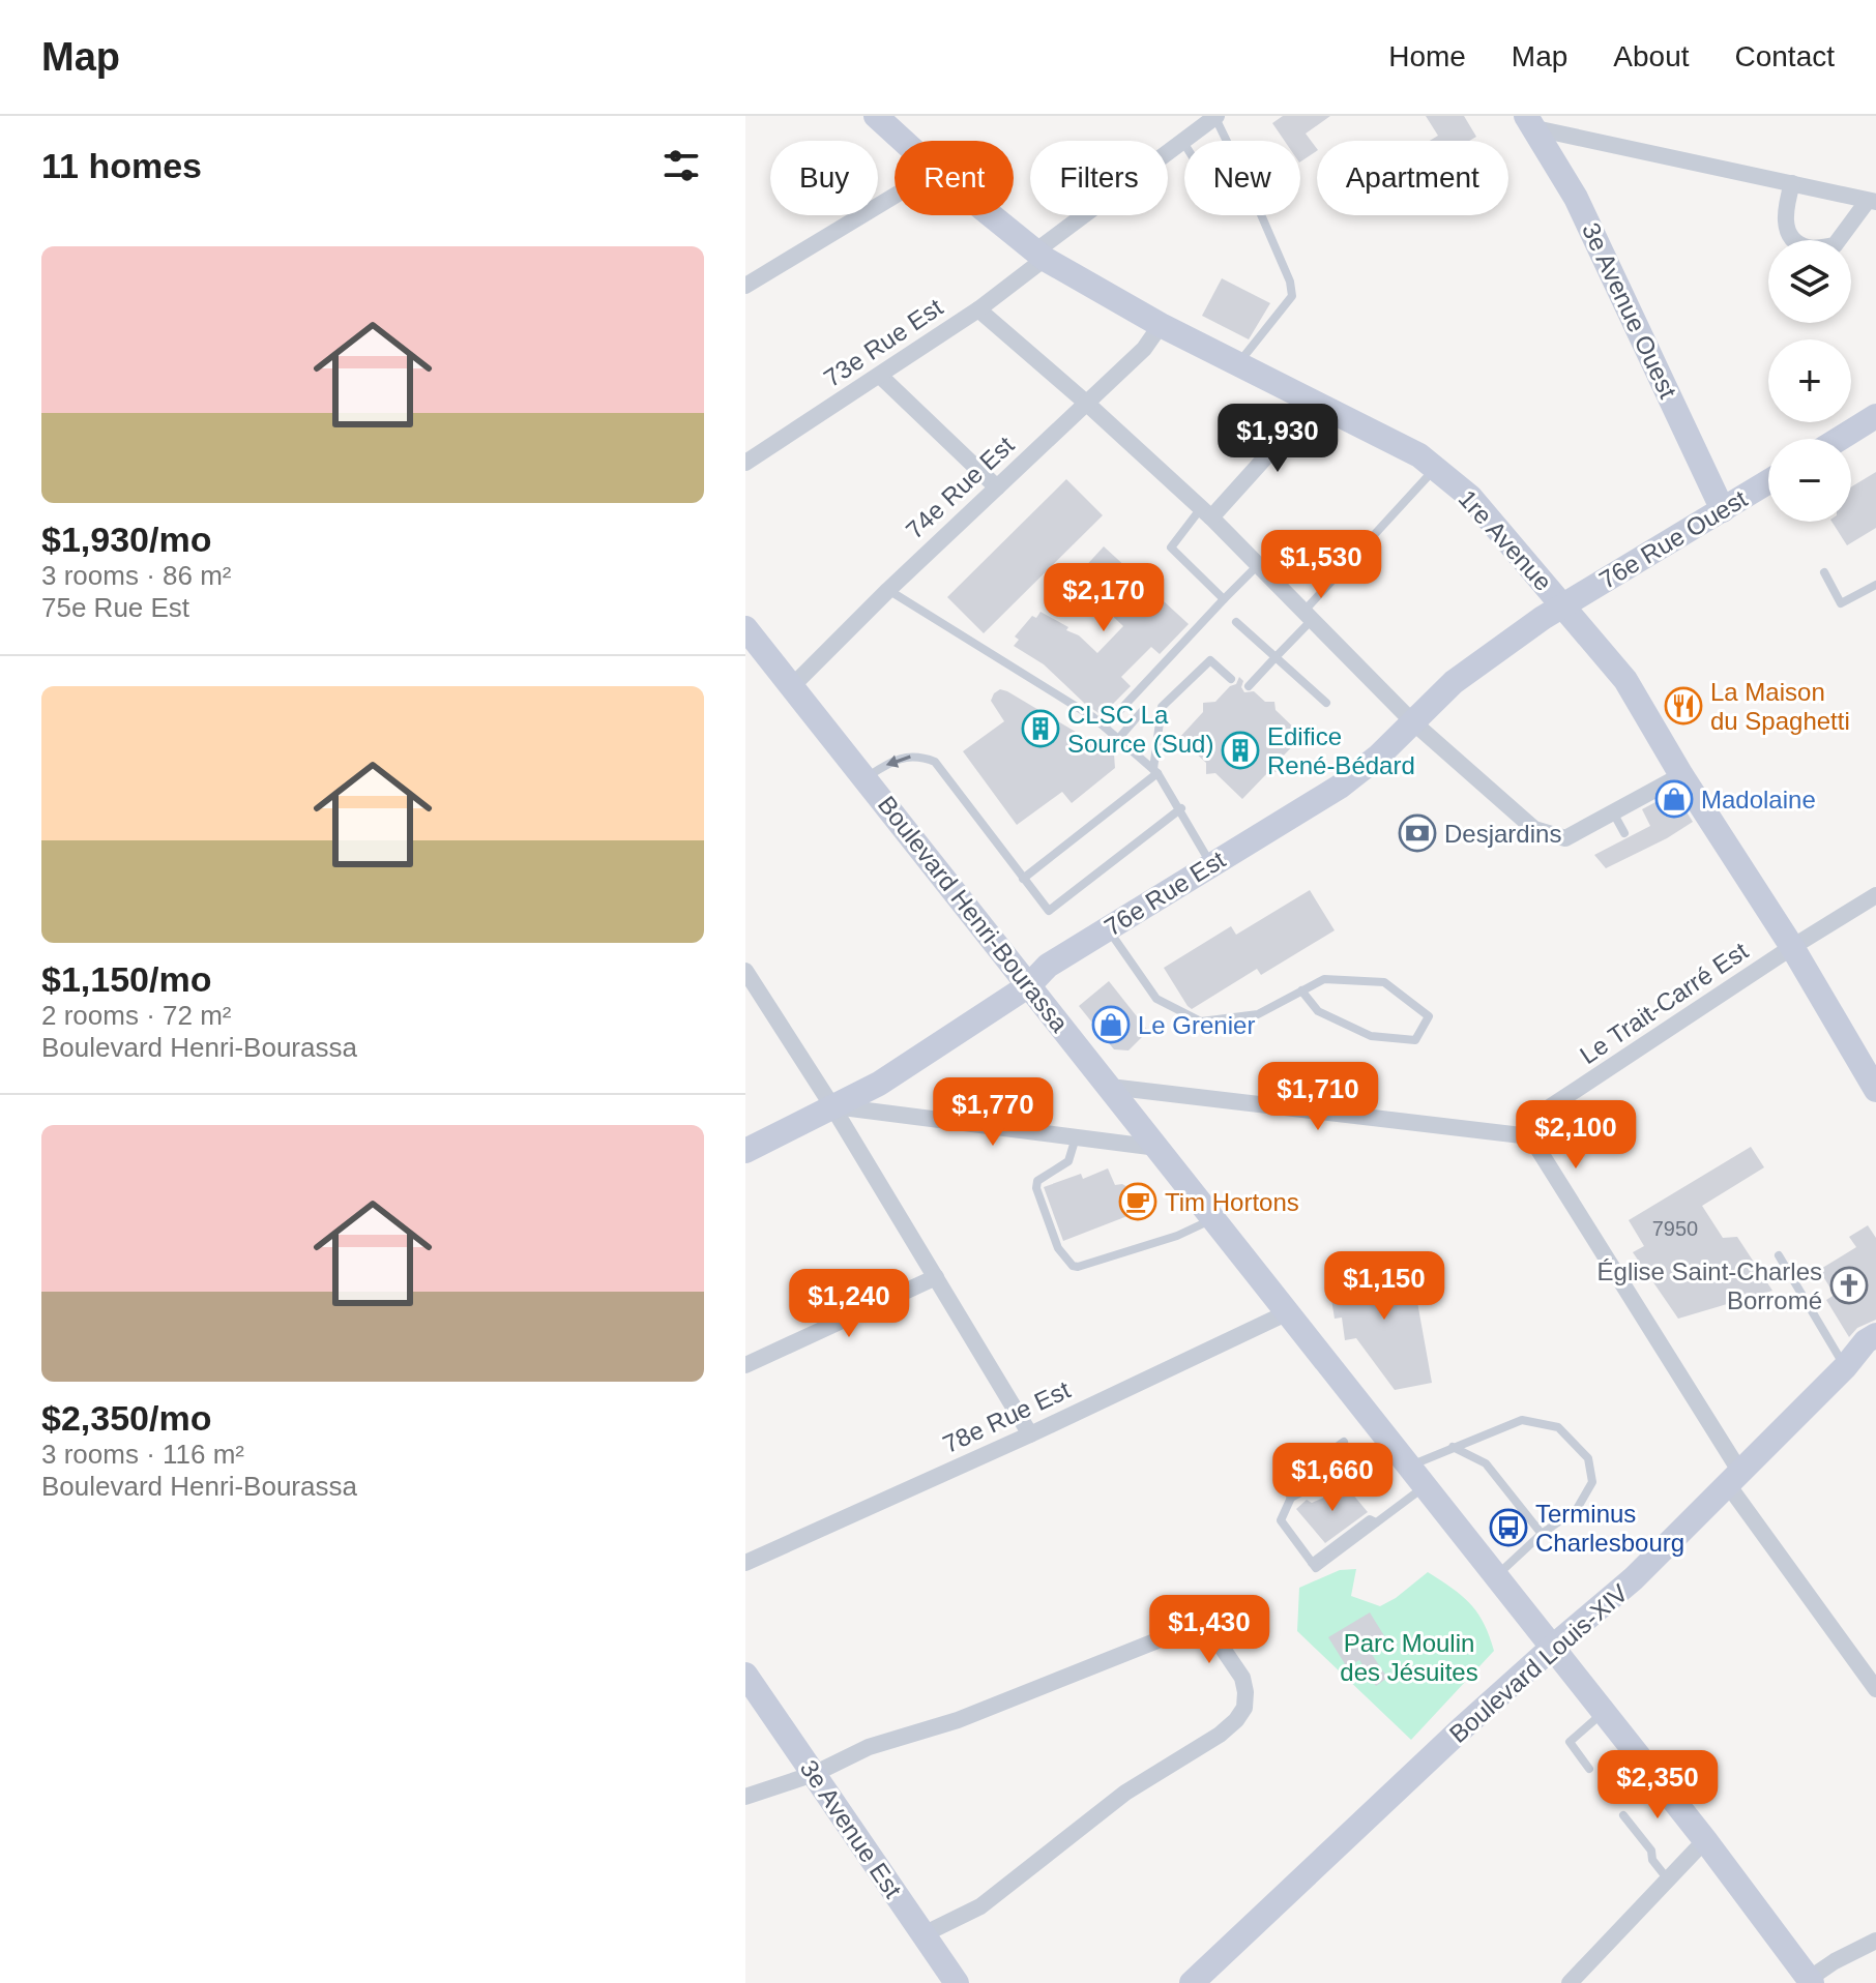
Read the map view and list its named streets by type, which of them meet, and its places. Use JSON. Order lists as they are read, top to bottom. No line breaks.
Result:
{"streets":{"street":["3e Avenue Ouest","73e Rue Est","74e Rue Est","76e Rue Ouest","1re Avenue","76e Rue Est","Boulevard Henri-Bourassa","Le Trait-Carré Est","78e Rue Est","Boulevard Louis-XIV","3e Avenue Est"]},"crossings":[["3e Avenue Ouest","76e Rue Ouest"],["73e Rue Est","1re Avenue"],["74e Rue Est","1re Avenue"],["74e Rue Est","Boulevard Henri-Bourassa"],["76e Rue Ouest","1re Avenue"],["76e Rue Ouest","76e Rue Est"],["1re Avenue","76e Rue Est"],["1re Avenue","Le Trait-Carré Est"],["76e Rue Est","Boulevard Henri-Bourassa"],["Boulevard Henri-Bourassa","78e Rue Est"],["Boulevard Henri-Bourassa","Boulevard Louis-XIV"]],"parks":["Parc Moulin des Jésuites"],"places":{"restaurant":["La Maison du Spaghetti"],"building":["CLSC La Source (Sud)","Edifice René-Bédard"],"shop":["Madolaine","Le Grenier"],"bank":["Desjardins"],"cafe":["Tim Hortons"],"church":["Église Saint-Charles Borromé"],"bus stop":["Terminus Charlesbourg"]},"house_numbers":["7950"],"page":{"header":"Map","nav":["Home","Map","About","Contact"],"heading":"11 homes","chip":["Buy","Rent","Filters","New","Apartment"],"list":[{"name":"$1,930/mo","note":"3 rooms · 86 m² · 75e Rue Est"},{"name":"$1,150/mo","note":"2 rooms · 72 m² · Boulevard Henri-Bourassa"},{"name":"$2,350/mo","note":"3 rooms · 116 m² · Boulevard Henri-Bourassa"}],"map_buttons":["+","−"],"price":["$1,930","$1,530","$2,170","$1,710","$1,770","$2,100","$1,150","$1,240","$1,660","$1,430","$2,350"]}}
